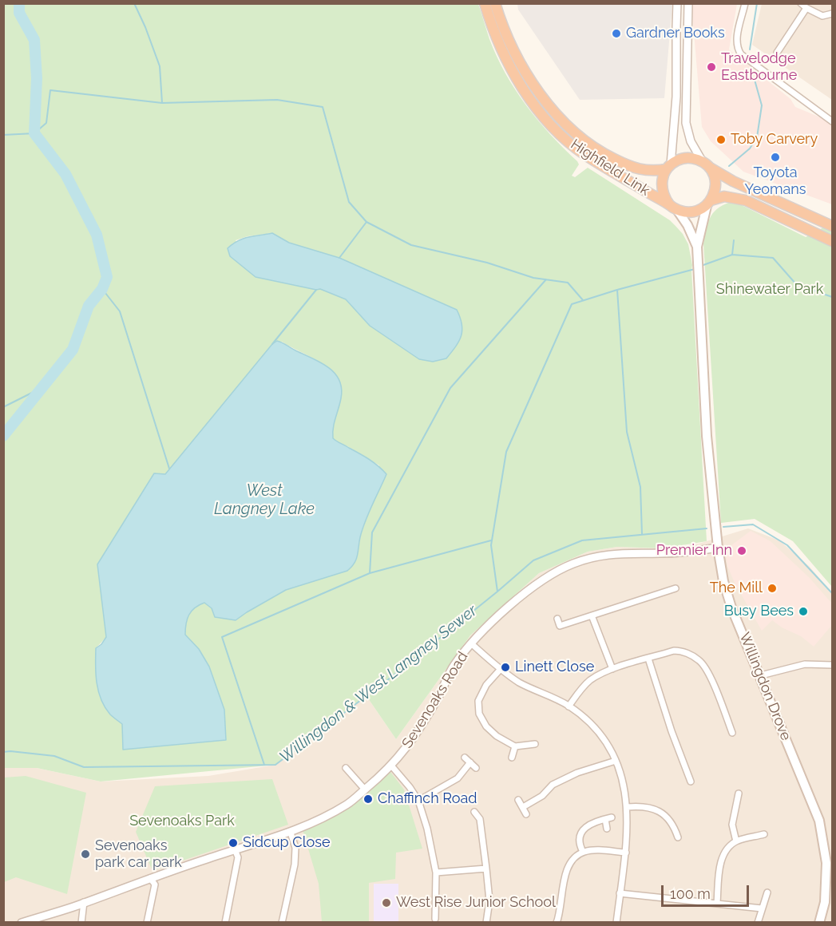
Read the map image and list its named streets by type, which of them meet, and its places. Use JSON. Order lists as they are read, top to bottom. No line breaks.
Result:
{"streets":{"highway":["Highfield Link"],"main road":["Willingdon Drove"],"street":["Sevenoaks Road"]},"crossings":[["Highfield Link","Willingdon Drove"],["Willingdon Drove","Sevenoaks Road"]],"water":["West Langney Lake","Willingdon & West Langney Sewer"],"parks":["Shinewater Park","Sevenoaks Park"],"places":["Gardner Books","Travelodge Eastbourne","Toby Carvery","Toyota Yeomans","Premier Inn","The Mill","Busy Bees","Linett Close","Chaffinch Road","Sidcup Close","Sevenoaks park car park","West Rise Junior School"],"scale_bar":"100 m"}
